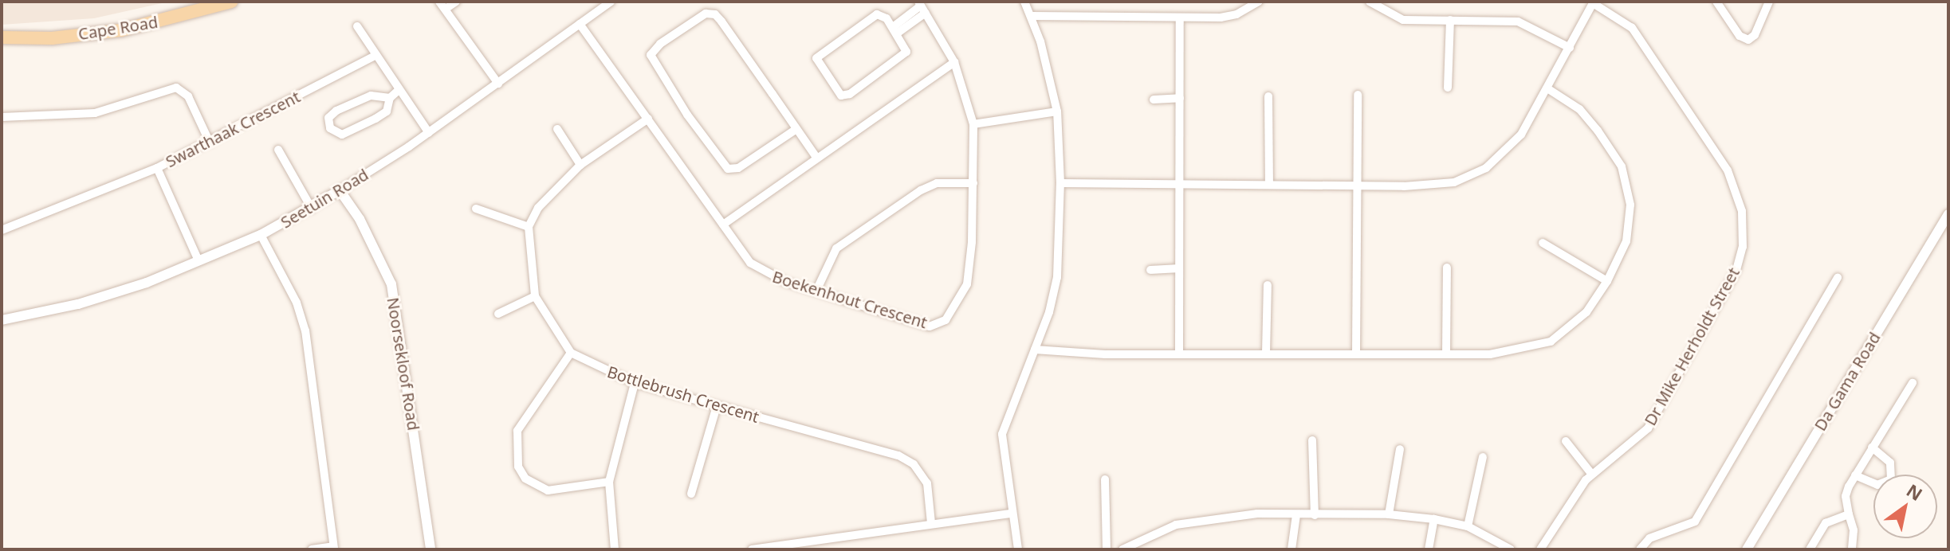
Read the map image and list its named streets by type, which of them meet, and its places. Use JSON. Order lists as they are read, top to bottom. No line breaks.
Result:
{"streets":{"main road":["Cape Road"],"street":["Swarthaak Crescent","Seetuin Road","Boekenhout Crescent","Dr Mike Herholdt Street","Noorsekloof Road","Da Gama Road","Bottlebrush Crescent"]},"crossings":[["Seetuin Road","Boekenhout Crescent"],["Seetuin Road","Noorsekloof Road"]],"north":"top right"}
